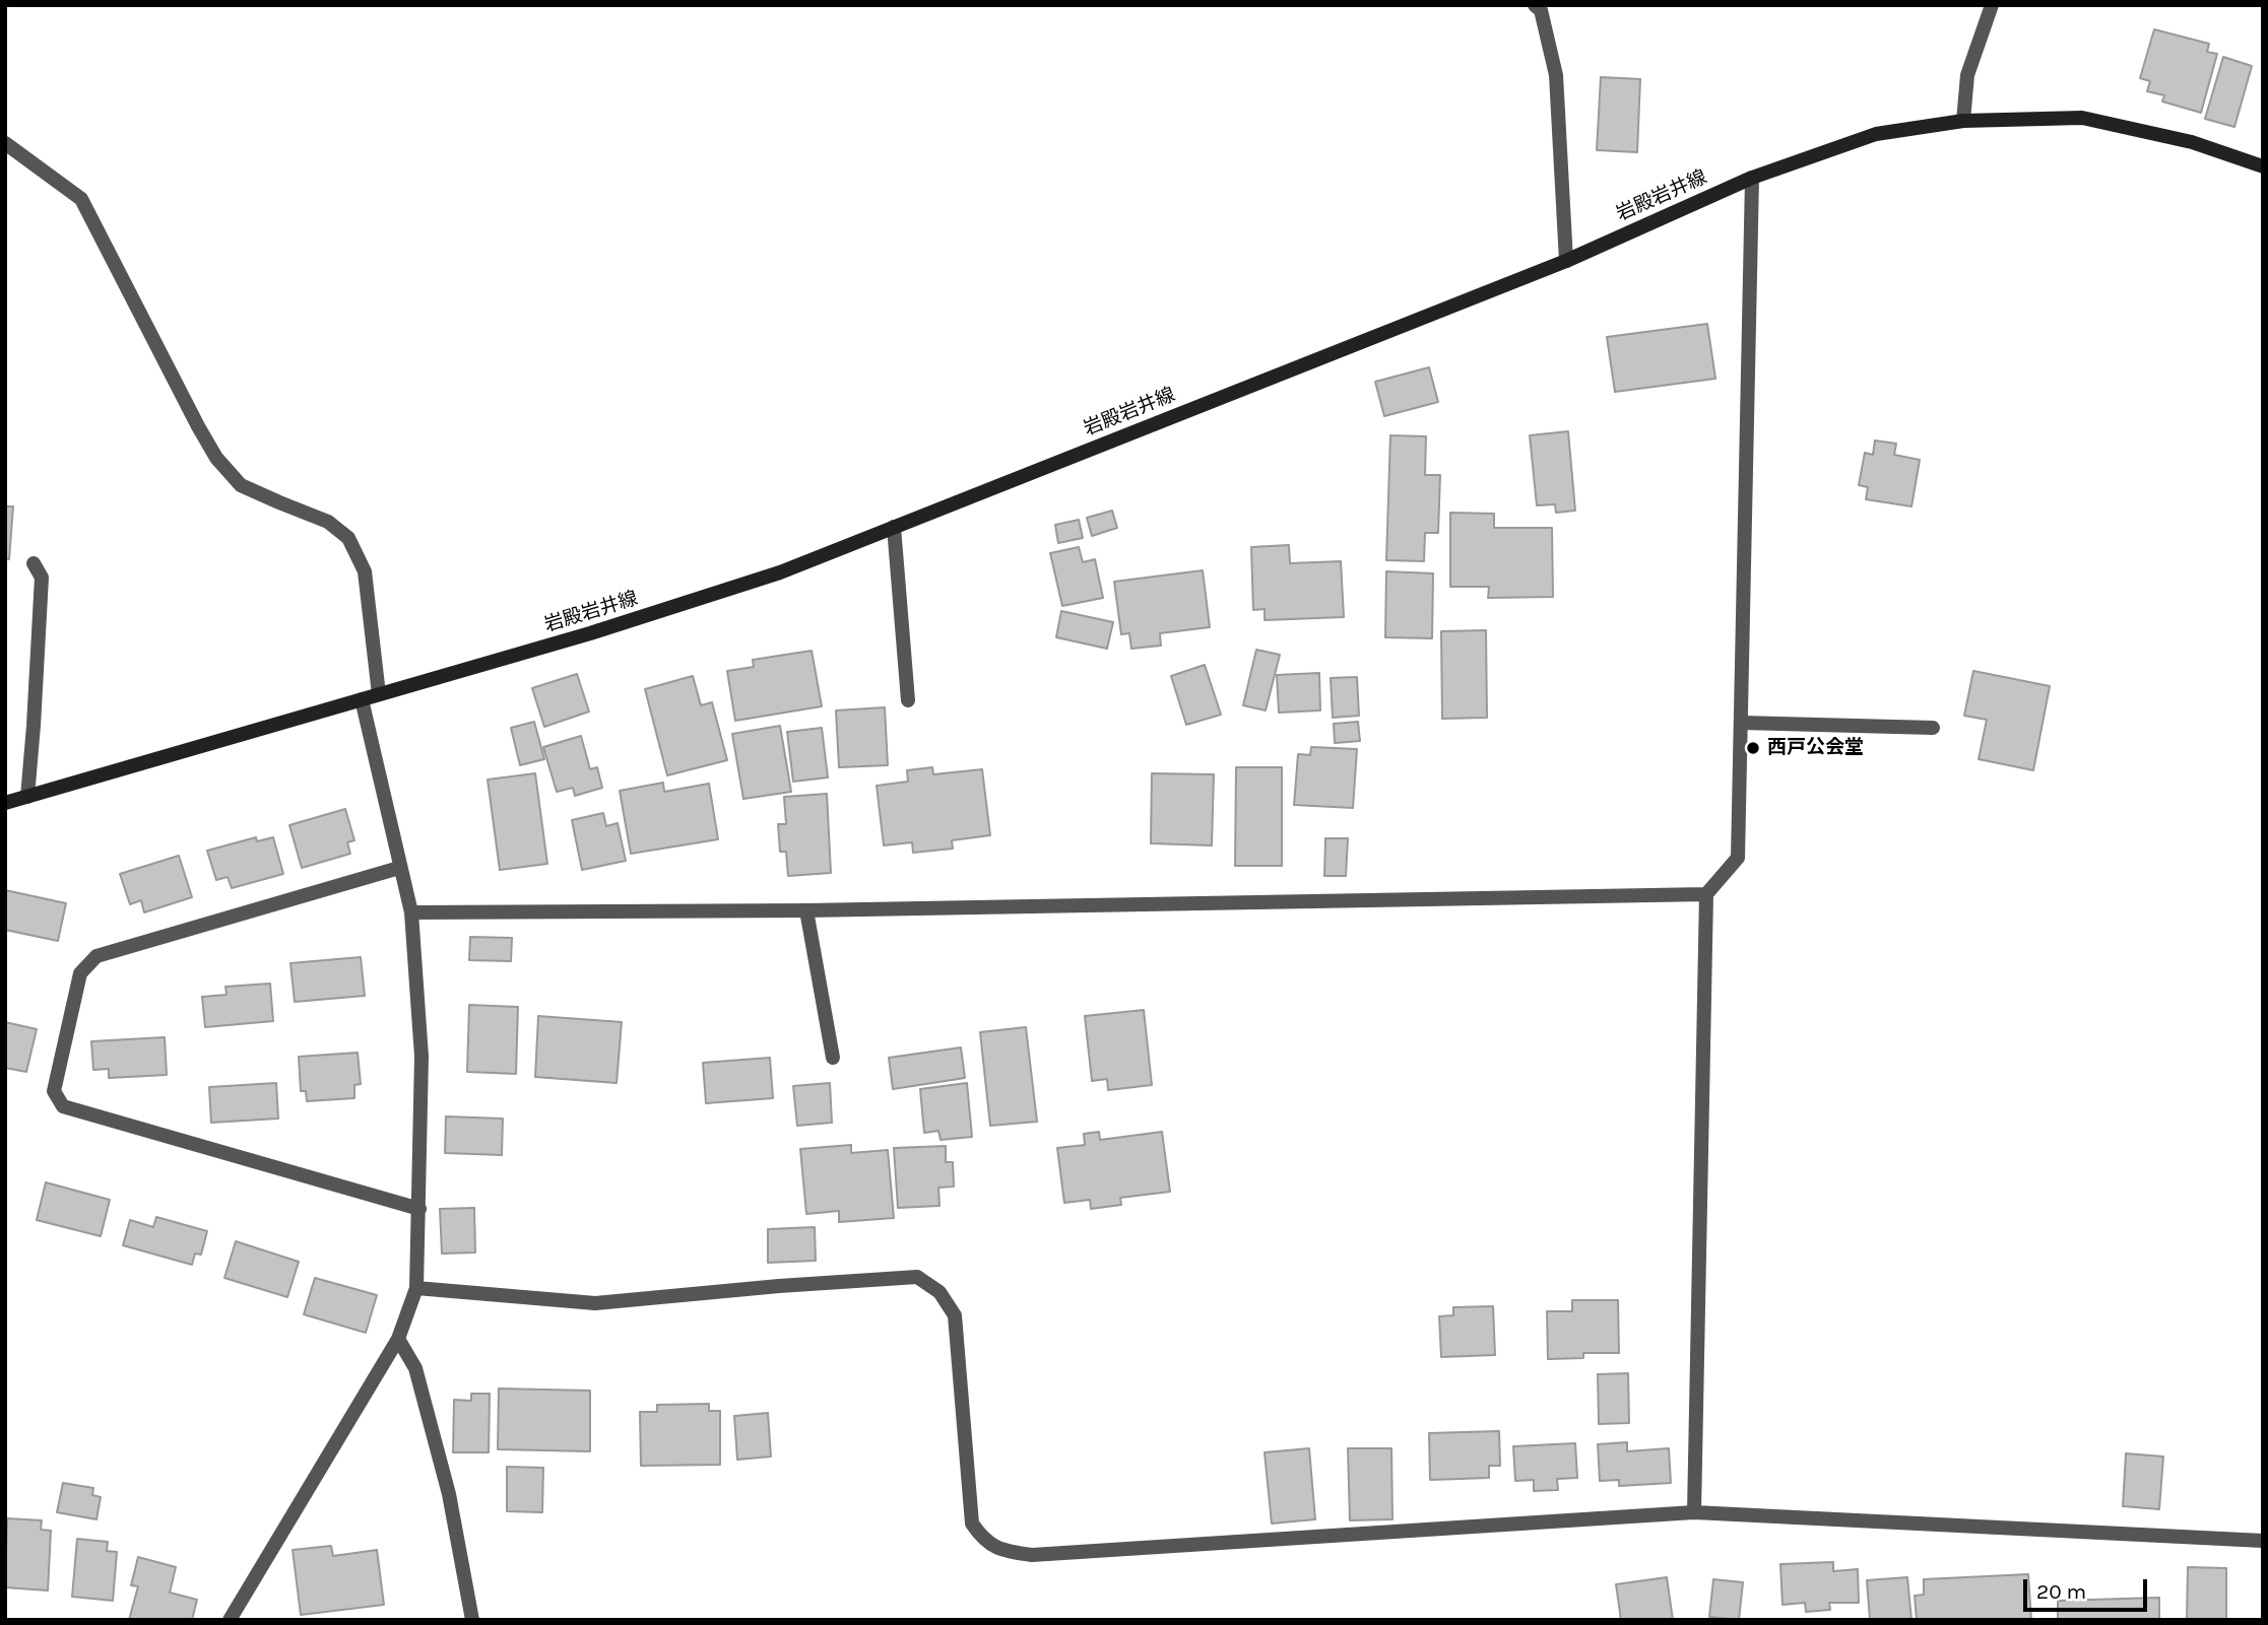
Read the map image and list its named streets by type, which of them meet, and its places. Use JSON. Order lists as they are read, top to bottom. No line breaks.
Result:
{"streets":{"main road":["岩殿岩井線"]},"places":["西戸公会堂"],"scale_bar":"20 m"}
